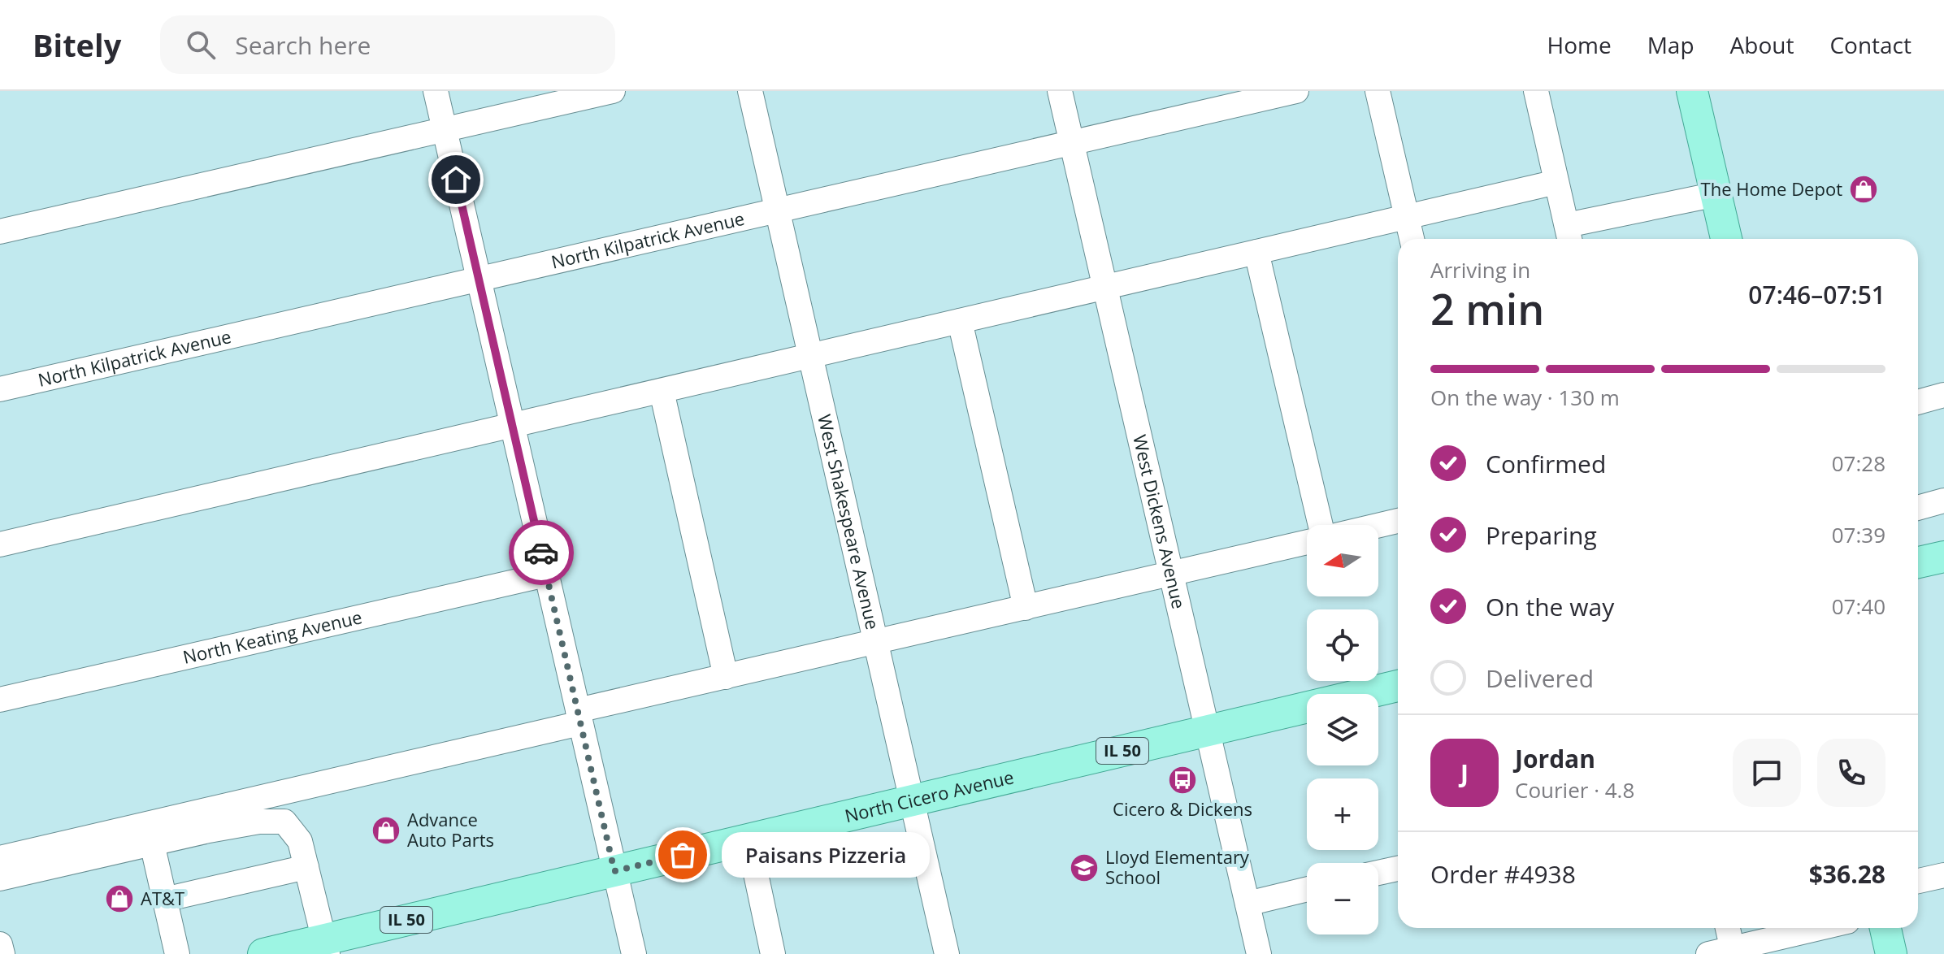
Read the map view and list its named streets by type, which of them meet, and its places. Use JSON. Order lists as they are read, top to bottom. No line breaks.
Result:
{"streets":{"main road":["IL 50","North Cicero Avenue"],"street":["North Kilpatrick Avenue","West Shakespeare Avenue","West Dickens Avenue","North Keating Avenue"]},"crossings":[["North Kilpatrick Avenue","West Shakespeare Avenue"],["North Kilpatrick Avenue","West Dickens Avenue"],["West Shakespeare Avenue","North Cicero Avenue"],["West Dickens Avenue","North Cicero Avenue"]],"places":{"shop":["The Home Depot","Advance Auto Parts","AT&T"],"bus stop":["Cicero & Dickens"],"other":["Paisans Pizzeria"],"school or university":["Lloyd Elementary School"]},"north":"left","page":{"header":"Bitely","search":"Search here","nav":["Home","Map","About","Contact"],"heading":["2 min","Arriving in","07:46–07:51"],"panel":["Jordan","Courier · 4.8","Order #4938","$36.28"],"bar":"On the way · 130 m","list":[["Confirmed","07:28"],["Preparing","07:39"],["On the way","07:40"],"Delivered"],"map_buttons":["+","−"],"round":"J","bubble":"Paisans Pizzeria"}}
